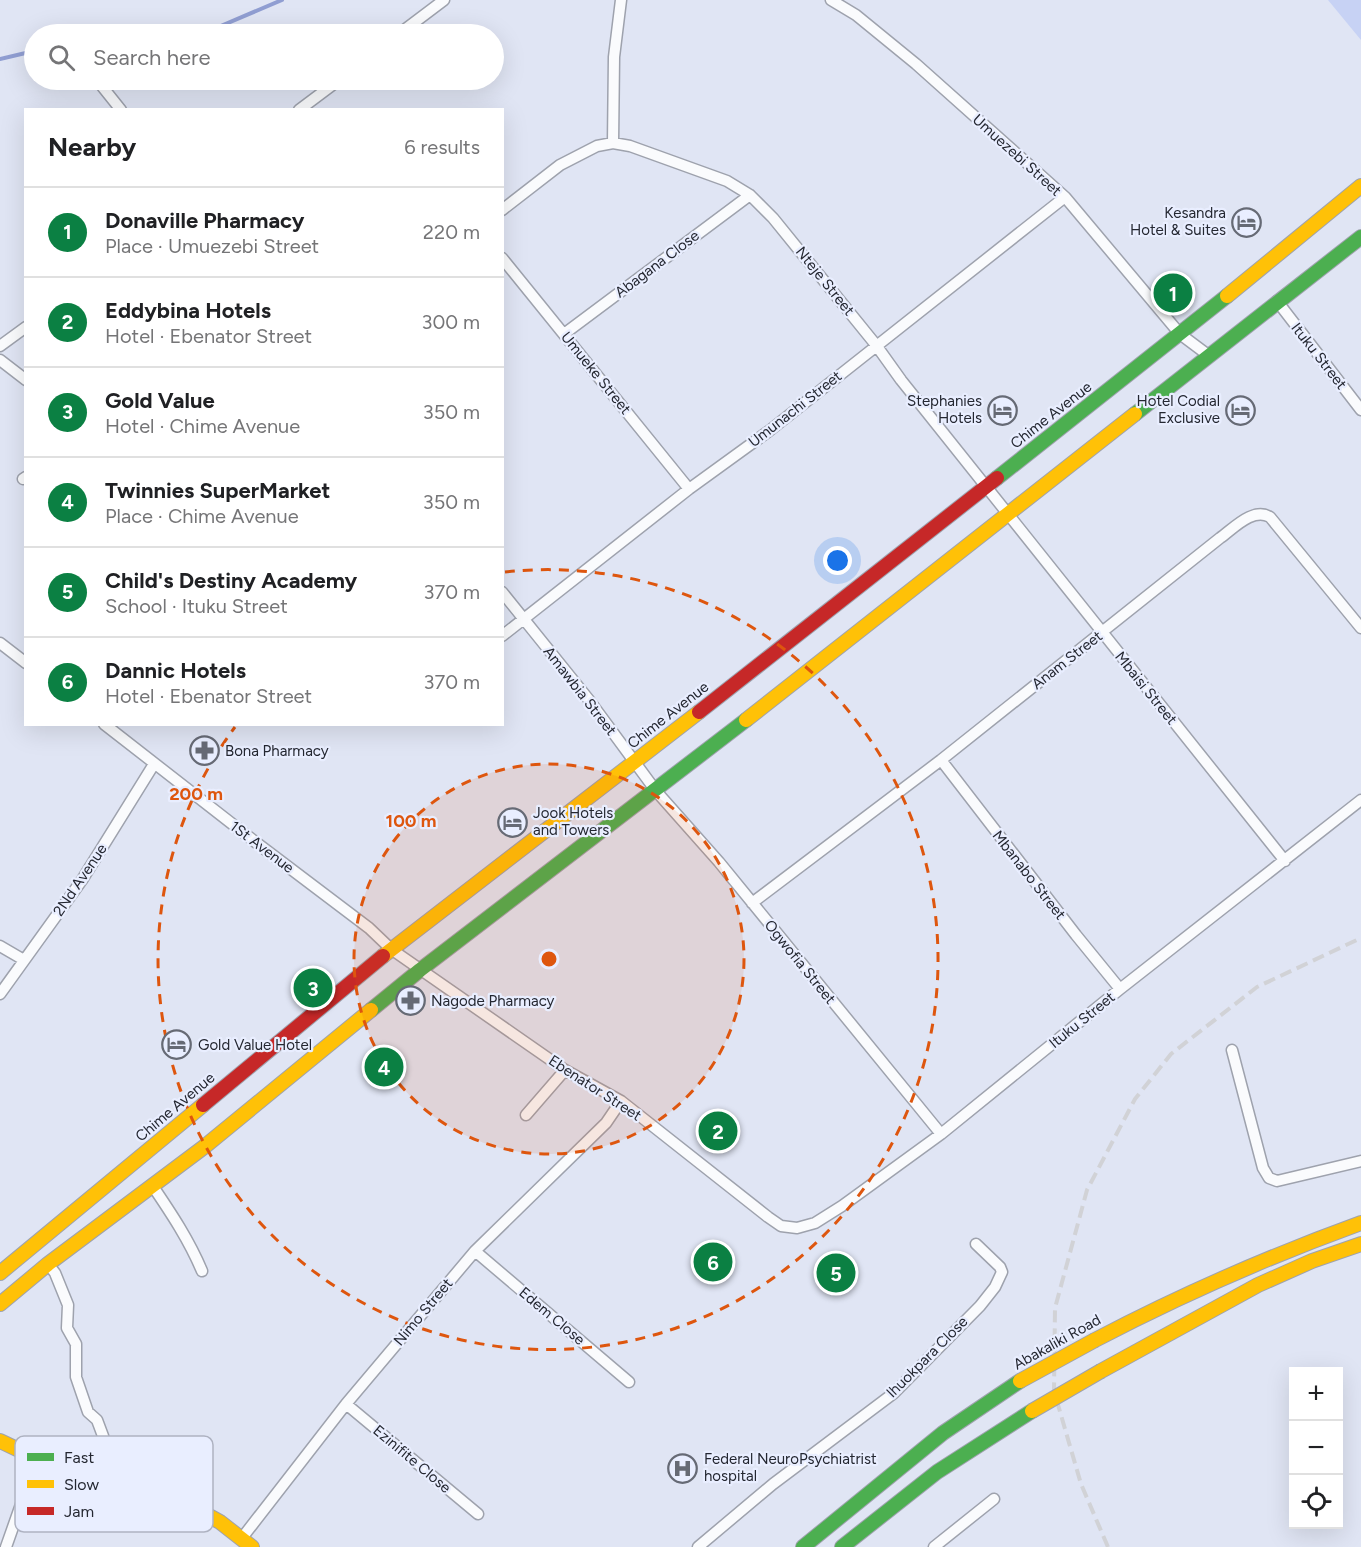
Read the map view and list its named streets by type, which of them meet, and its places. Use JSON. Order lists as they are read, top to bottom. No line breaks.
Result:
{"streets":{"main road":["Chime Avenue","Abakaliki Road"],"street":["Umuezebi Street","Abagana Close","Nteje Street","Ituku Street","Umueke Street","Umunachi Street","Anam Street","Mbaisi Street","Amawbia Street","1St Avenue","Mbanabo Street","2Nd Avenue","Ogwofia Street","Ebenator Street","Nimo Street","Edem Close","Ihuokpara Close","Ezinifite Close"]},"crossings":[["Umuezebi Street","Umunachi Street"],["Umuezebi Street","Chime Avenue"],["Abagana Close","Nteje Street"],["Abagana Close","Umueke Street"],["Nteje Street","Umunachi Street"],["Nteje Street","Chime Avenue"],["Nteje Street","Mbaisi Street"],["Ituku Street","Mbaisi Street"],["Ituku Street","Mbanabo Street"],["Ituku Street","Ogwofia Street"],["Ituku Street","Ebenator Street"],["Umueke Street","Umunachi Street"],["Umunachi Street","Amawbia Street"],["Chime Avenue","Amawbia Street"],["Chime Avenue","1St Avenue"],["Chime Avenue","Ebenator Street"],["Anam Street","Mbaisi Street"],["Anam Street","Mbanabo Street"],["Anam Street","Ogwofia Street"],["Amawbia Street","Ogwofia Street"],["1St Avenue","2Nd Avenue"],["1St Avenue","Ebenator Street"],["Ebenator Street","Nimo Street"],["Nimo Street","Edem Close"],["Nimo Street","Ezinifite Close"]],"places":{"hotel":["Kesandra Hotel & Suites","Stephanies Hotels","Hotel Codial Exclusive","Jook Hotels and Towers","Gold Value Hotel"],"pharmacy":["Bona Pharmacy","Nagode Pharmacy"],"hospital":["Federal NeuroPsychiatrist hospital"]},"legend":["Fast","Slow","Jam"],"page":{"search":"Search here","heading":["Nearby","6 results"],"list":[{"mark":"1","name":"Donaville Pharmacy","note":"Place · Umuezebi Street","value":"220 m"},{"mark":"2","name":"Eddybina Hotels","note":"Hotel · Ebenator Street","value":"300 m"},{"mark":"3","name":"Gold Value","note":"Hotel · Chime Avenue","value":"350 m"},{"mark":"4","name":"Twinnies SuperMarket","note":"Place · Chime Avenue","value":"350 m"},{"mark":"5","name":"Child's Destiny Academy","note":"School · Ituku Street","value":"370 m"},{"mark":"6","name":"Dannic Hotels","note":"Hotel · Ebenator Street","value":"370 m"}],"pins":["1","3","4","2","6","5"],"map_buttons":["+","−"]},"rings":["200 m","100 m"]}
